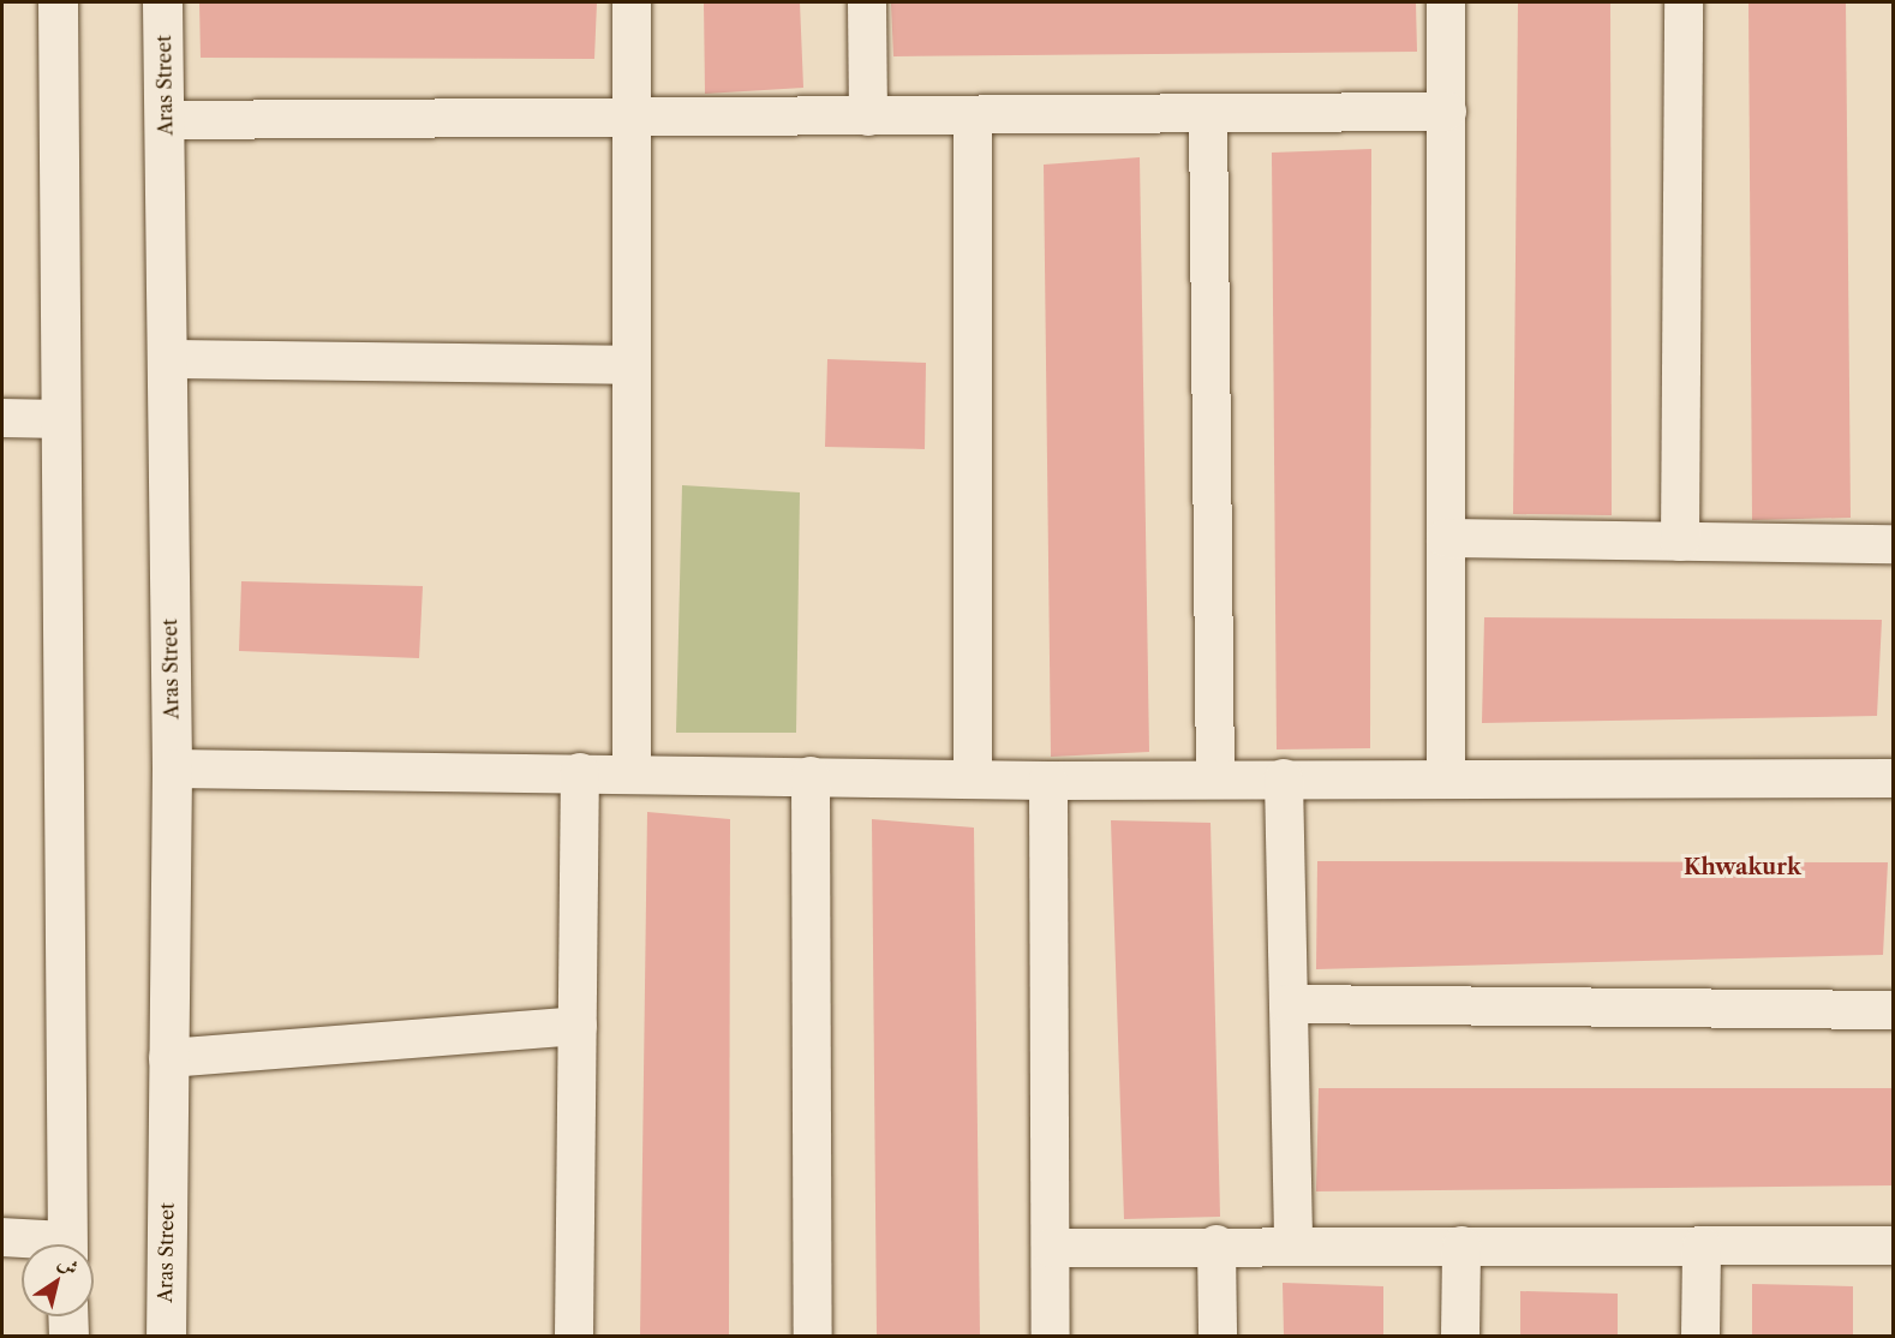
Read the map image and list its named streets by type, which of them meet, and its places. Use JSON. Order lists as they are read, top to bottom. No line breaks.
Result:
{"streets":{"street":["Aras Street"]},"districts":["Khwakurk"],"north":"top right"}
